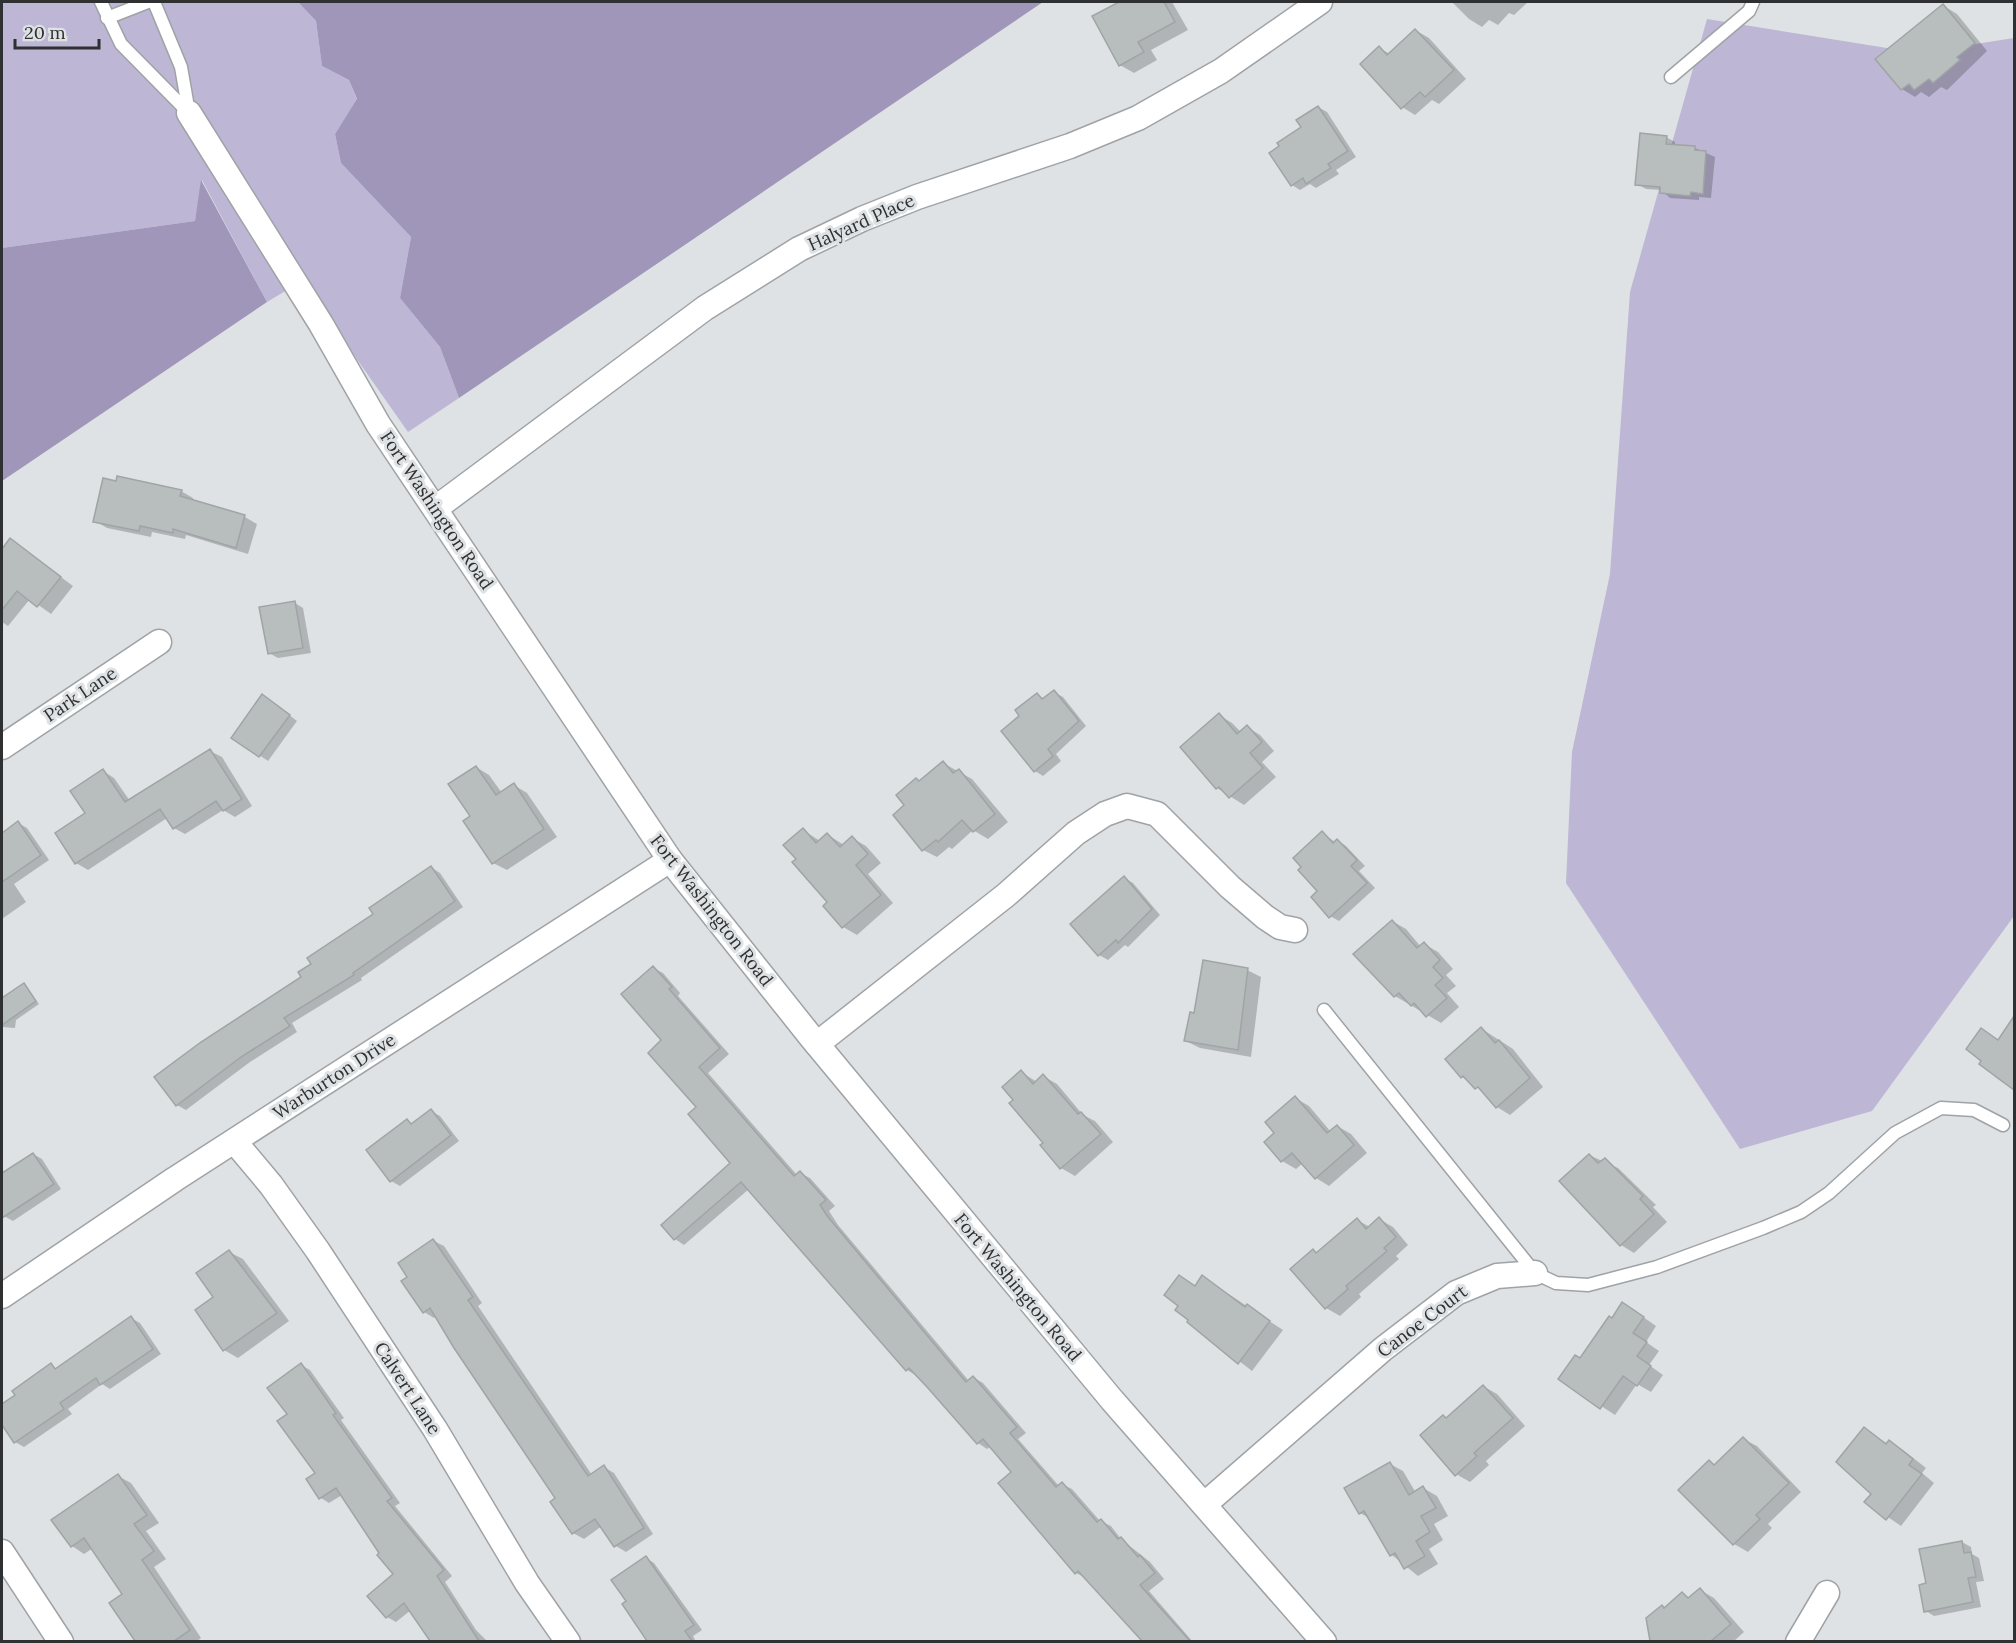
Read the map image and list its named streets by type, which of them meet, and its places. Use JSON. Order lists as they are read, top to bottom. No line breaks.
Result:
{"streets":{"street":["Halyard Place","Fort Washington Road","Park Lane","Warburton Drive","Canoe Court","Calvert Lane"]},"crossings":[["Halyard Place","Fort Washington Road"],["Fort Washington Road","Warburton Drive"],["Fort Washington Road","Canoe Court"],["Warburton Drive","Calvert Lane"]],"scale_bar":"20 m"}
